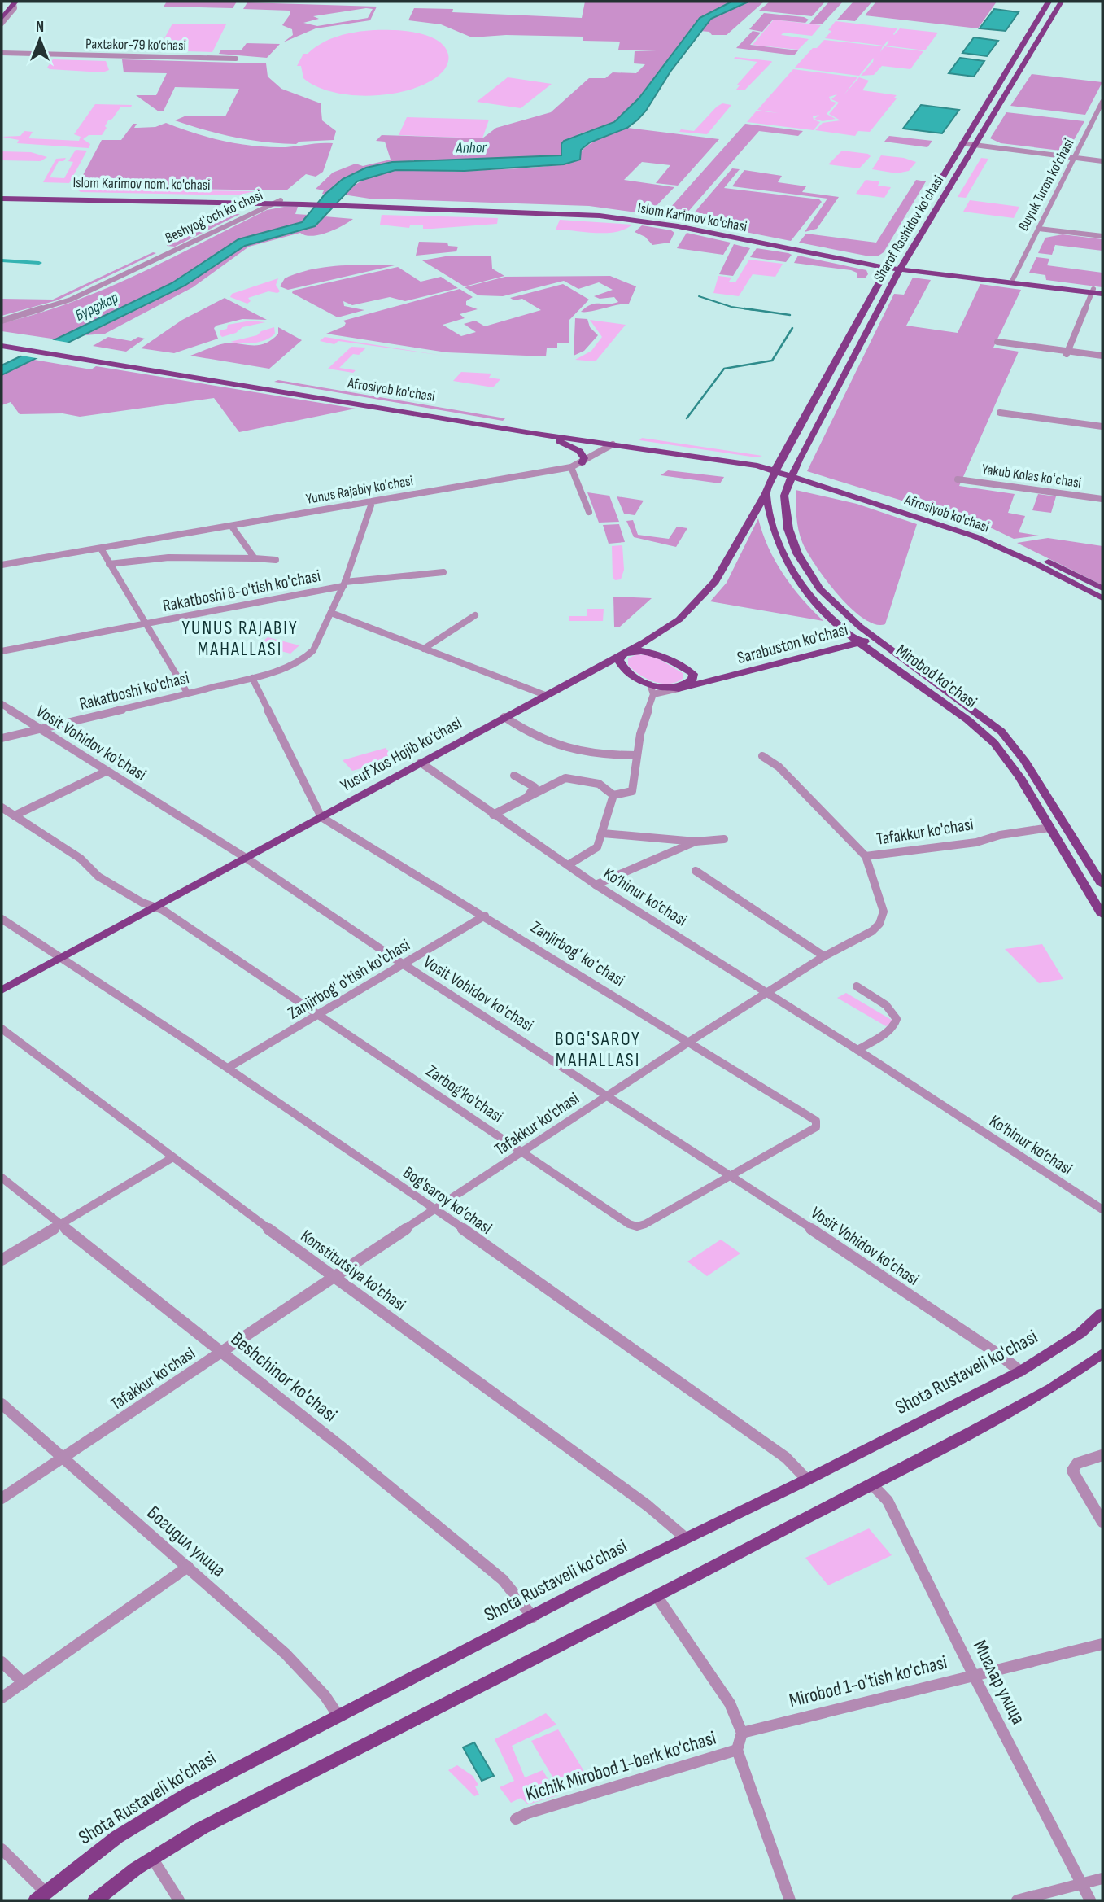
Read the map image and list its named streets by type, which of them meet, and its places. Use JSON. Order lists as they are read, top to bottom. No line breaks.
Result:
{"streets":{"main road":["Islom Karimov nom. ko'chasi","Islom Karimov ko'chasi","Sharof Rashidov ko'chasi","Afrosiyob ko'chasi","Sarabuston ko'chasi","Mirobod ko'chasi","Yusuf Xos Hojib ko'chasi","Shota Rustaveli ko'chasi"],"street":["Paxtakor-79 ko‘chasi","Buyuk Turon ko'chasi","Beshyogʻoch koʻchasi","Yakub Kolas koʻchasi","Yunus Rajabiy ko'chasi","Rakatboshi 8-o'tish ko'chasi","Rakatboshi ko'chasi","Vosit Vohidov ko'chasi","Tafakkur ko'chasi","Ko‘hinur ko‘chasi","Zanjirbogʻ koʻchasi","Zanjirbog' o'tish ko'chasi","Zarbog'ko'chasi","Bog'saroy ko'chasi","Konstitutsiya ko'chasi","Beshchinor ko'chasi","Богидил улица","Mirobod 1-o'tish ko'chasi","Миглар улица","Kichik Mirobod 1-berk ko'chasi"]},"crossings":[["Islom Karimov nom. ko'chasi","Beshyogʻoch koʻchasi"],["Islom Karimov nom. ko'chasi","Islom Karimov ko'chasi"],["Buyuk Turon ko'chasi","Islom Karimov ko'chasi"],["Beshyogʻoch koʻchasi","Islom Karimov ko'chasi"],["Islom Karimov ko'chasi","Sharof Rashidov ko'chasi"],["Sharof Rashidov ko'chasi","Afrosiyob ko'chasi"],["Sharof Rashidov ko'chasi","Mirobod ko'chasi"],["Afrosiyob ko'chasi","Yunus Rajabiy ko'chasi"],["Afrosiyob ko'chasi","Mirobod ko'chasi"],["Yunus Rajabiy ko'chasi","Rakatboshi 8-o'tish ko'chasi"],["Yunus Rajabiy ko'chasi","Rakatboshi ko'chasi"],["Rakatboshi 8-o'tish ko'chasi","Rakatboshi ko'chasi"],["Sarabuston ko'chasi","Mirobod ko'chasi"],["Sarabuston ko'chasi","Yusuf Xos Hojib ko'chasi"],["Mirobod ko'chasi","Yusuf Xos Hojib ko'chasi"],["Mirobod ko'chasi","Tafakkur ko'chasi"],["Rakatboshi ko'chasi","Vosit Vohidov ko'chasi"],["Vosit Vohidov ko'chasi","Yusuf Xos Hojib ko'chasi"],["Vosit Vohidov ko'chasi","Tafakkur ko'chasi"],["Vosit Vohidov ko'chasi","Zanjirbog' o'tish ko'chasi"],["Vosit Vohidov ko'chasi","Zarbog'ko'chasi"],["Vosit Vohidov ko'chasi","Shota Rustaveli ko'chasi"],["Yusuf Xos Hojib ko'chasi","Ko‘hinur ko‘chasi"],["Yusuf Xos Hojib ko'chasi","Zanjirbogʻ koʻchasi"],["Yusuf Xos Hojib ko'chasi","Zarbog'ko'chasi"],["Yusuf Xos Hojib ko'chasi","Bog'saroy ko'chasi"],["Tafakkur ko'chasi","Ko‘hinur ko‘chasi"],["Tafakkur ko'chasi","Zanjirbogʻ koʻchasi"],["Tafakkur ko'chasi","Zarbog'ko'chasi"],["Tafakkur ko'chasi","Bog'saroy ko'chasi"],["Tafakkur ko'chasi","Konstitutsiya ko'chasi"],["Tafakkur ko'chasi","Beshchinor ko'chasi"],["Tafakkur ko'chasi","Богидил улица"],["Zanjirbogʻ koʻchasi","Zanjirbog' o'tish ko'chasi"],["Zanjirbogʻ koʻchasi","Zarbog'ko'chasi"],["Zanjirbog' o'tish ko'chasi","Zarbog'ko'chasi"],["Zanjirbog' o'tish ko'chasi","Bog'saroy ko'chasi"],["Bog'saroy ko'chasi","Shota Rustaveli ko'chasi"],["Konstitutsiya ko'chasi","Shota Rustaveli ko'chasi"],["Shota Rustaveli ko'chasi","Beshchinor ko'chasi"],["Shota Rustaveli ko'chasi","Богидил улица"],["Mirobod 1-o'tish ko'chasi","Миглар улица"]],"districts":["YUNUS RAJABIY MAHALLASI","BOG'SAROY MAHALLASI"],"water":["Anhor","Бурджар"],"north":"top"}
